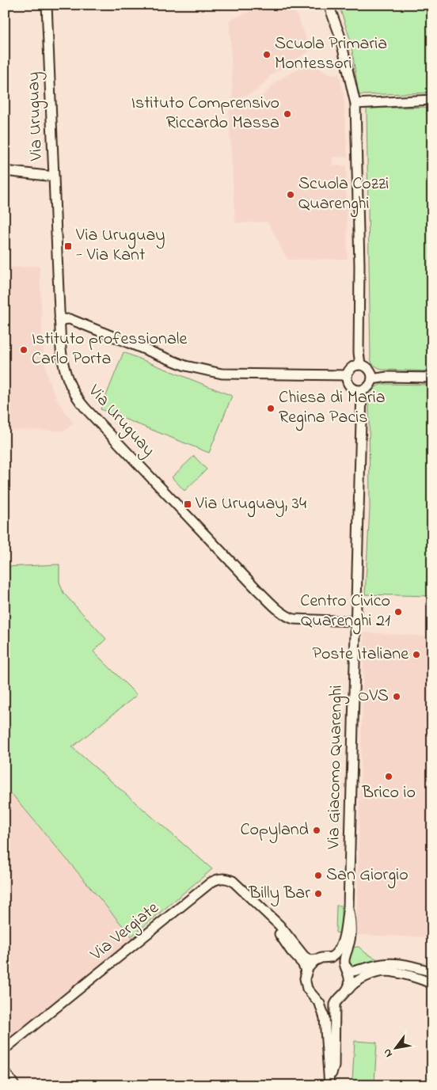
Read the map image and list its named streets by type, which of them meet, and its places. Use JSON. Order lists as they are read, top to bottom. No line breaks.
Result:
{"streets":{"street":["Via Uruguay","Via Giacomo Quarenghi","Via Vergiate"]},"crossings":[["Via Uruguay","Via Giacomo Quarenghi"],["Via Giacomo Quarenghi","Via Vergiate"]],"places":{"other":["Scuola Primaria Montessori","Istituto Comprensivo Riccardo Massa","Scuola Cozzi Quarenghi","Istituto professionale Carlo Porta","Chiesa di Maria Regina Pacis","Centro Civico Quarenghi 21","Poste Italiane","OVS","Brico io","Copyland","San Giorgio","Billy Bar"],"transit":["Via Uruguay - Via Kant","Via Uruguay, 34"]},"north":"bottom left"}
